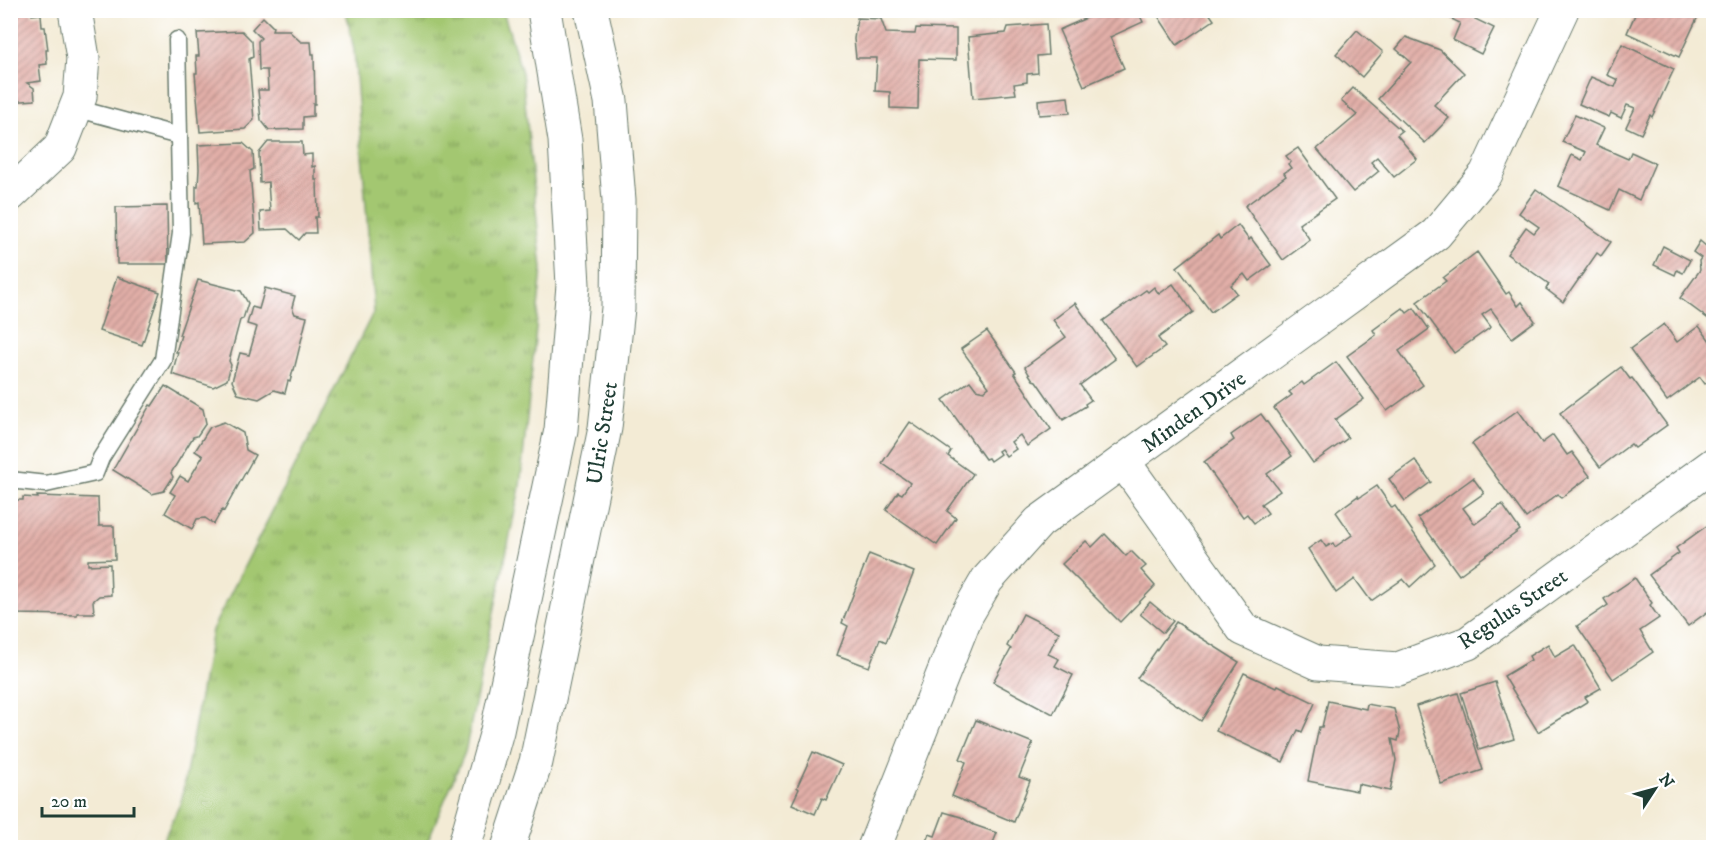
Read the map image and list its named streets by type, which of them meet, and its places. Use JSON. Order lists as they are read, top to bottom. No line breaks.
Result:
{"streets":{"street":["Minden Drive","Ulric Street","Regulus Street"]},"crossings":[["Minden Drive","Regulus Street"]],"scale_bar":"20 m","north":"top right"}
